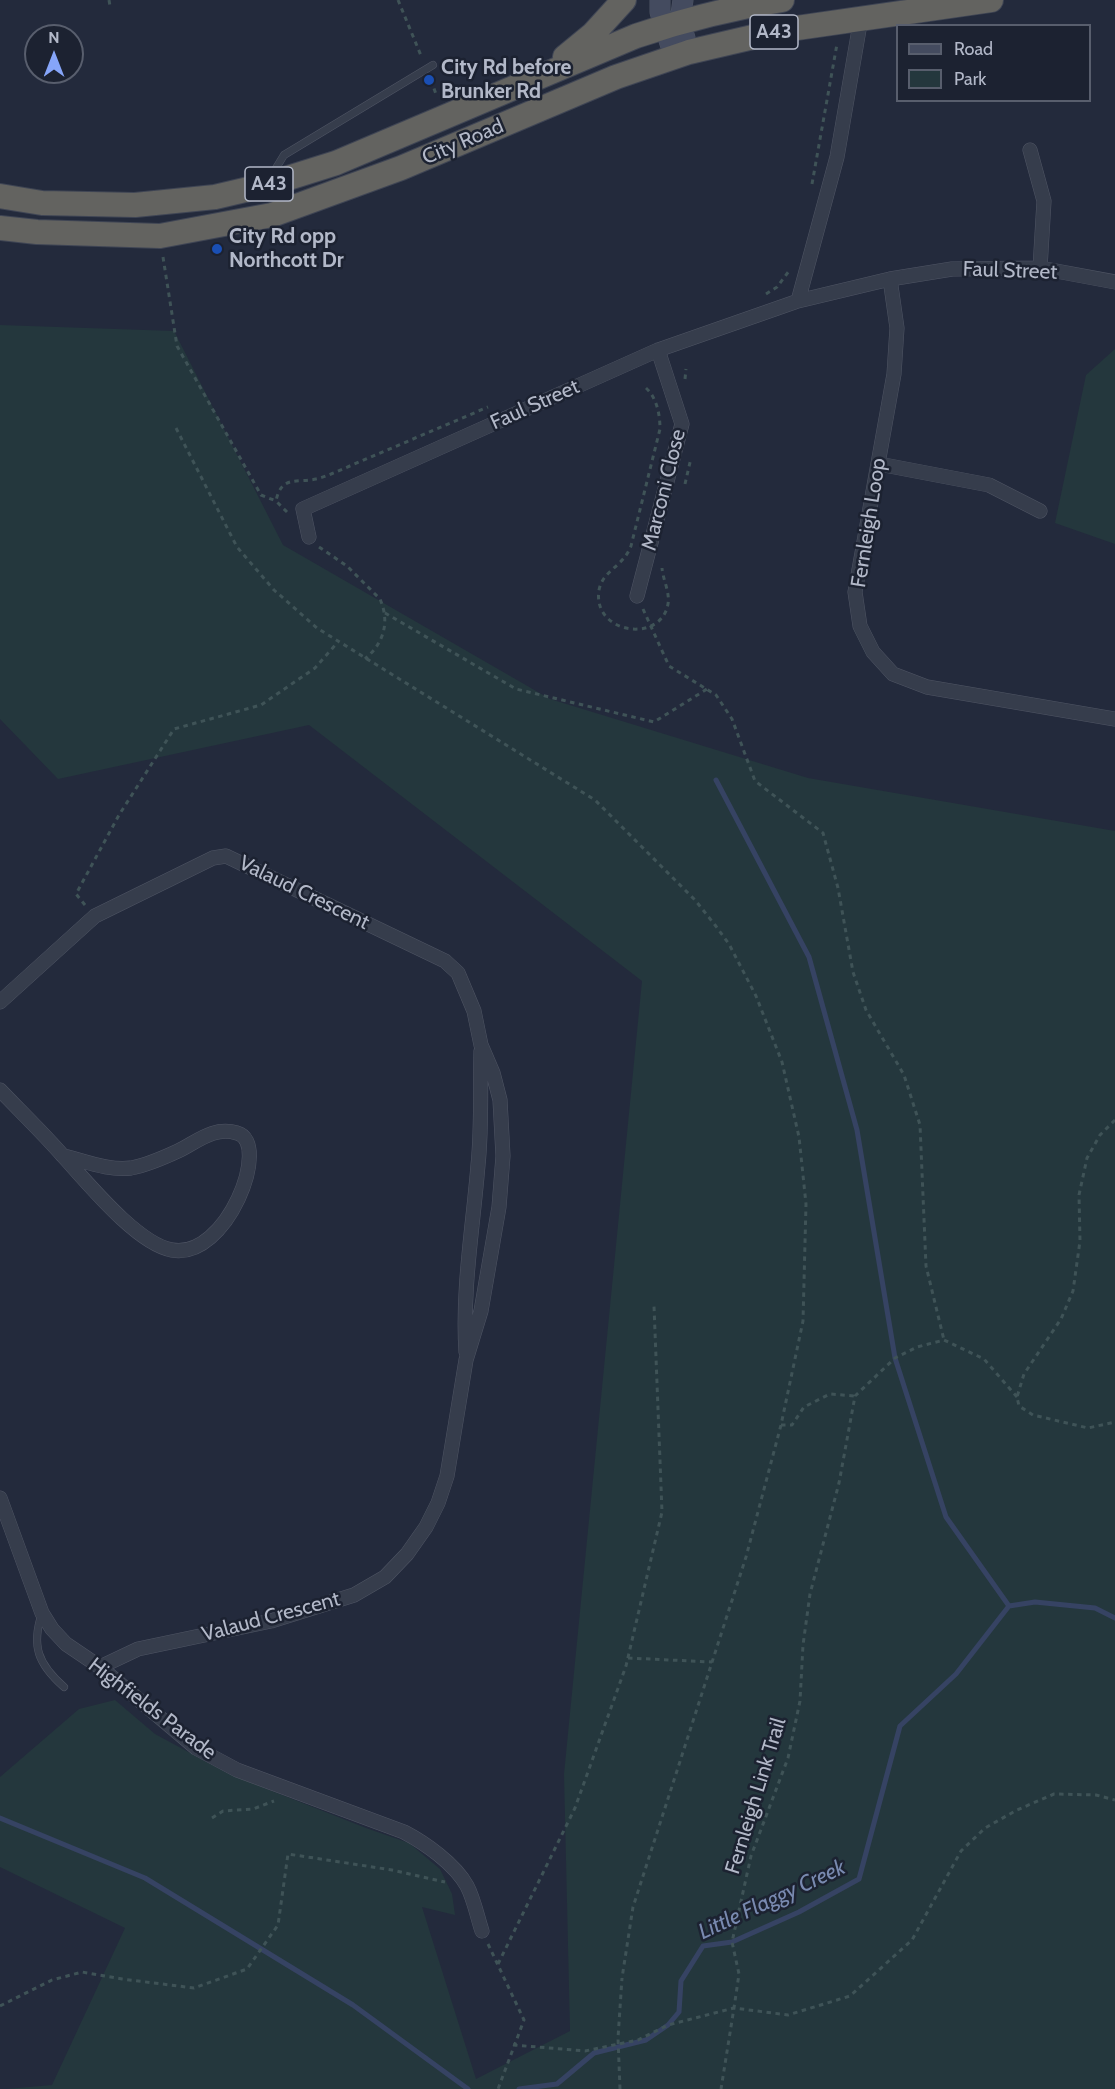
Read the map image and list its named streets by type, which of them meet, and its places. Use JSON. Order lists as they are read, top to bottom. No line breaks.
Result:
{"streets":{"highway":["A43","City Road"],"street":["Faul Street","Marconi Close","Fernleigh Loop","Valaud Crescent","Highfields Parade"],"path":["Fernleigh Link Trail"]},"crossings":[["Faul Street","Marconi Close"],["Faul Street","Fernleigh Loop"],["Valaud Crescent","Highfields Parade"]],"water":["Little Flaggy Creek"],"places":["City Rd before Brunker Rd","City Rd opp Northcott Dr"],"legend":["Road","Park"],"north":"top"}
